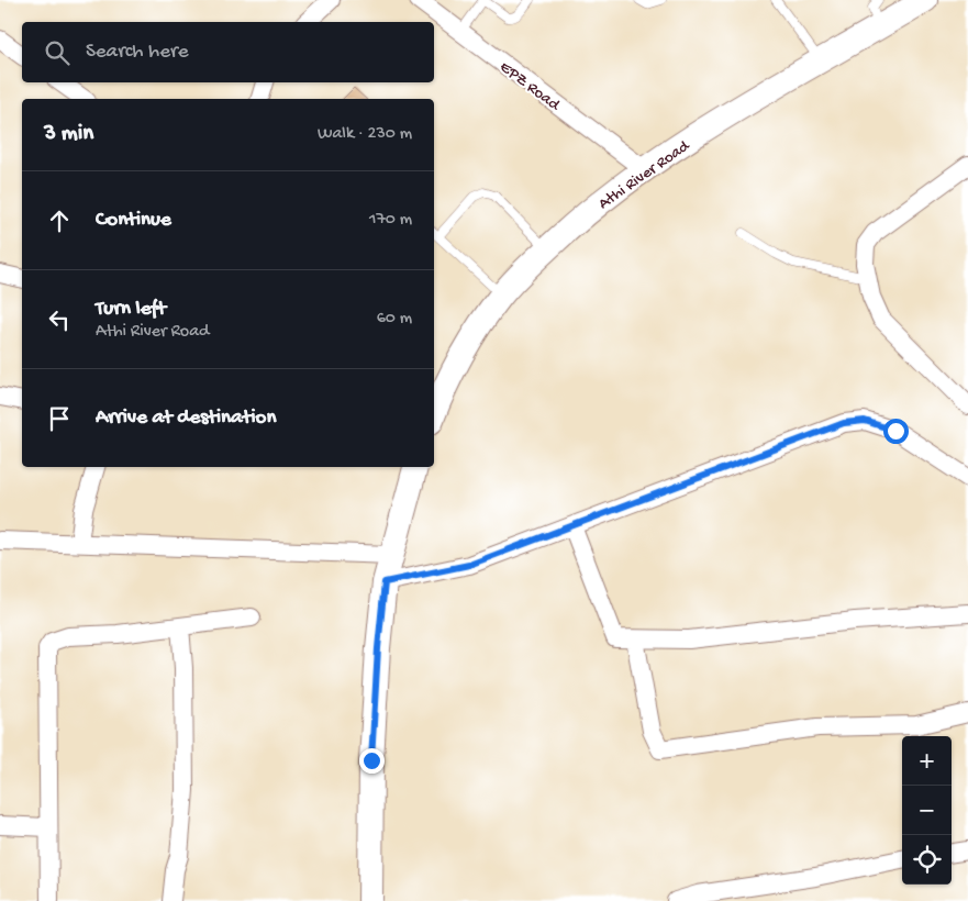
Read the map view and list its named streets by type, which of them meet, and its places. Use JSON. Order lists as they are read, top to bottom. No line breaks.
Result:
{"streets":{"main road":["Athi River Road"],"street":["EPZ Road"]},"crossings":[["EPZ Road","Athi River Road"]],"page":{"search":"Search here","heading":["3 min","Walk · 230 m"],"list":[["Continue","170 m"],["Turn left","Athi River Road","60 m"],"Arrive at destination"],"map_buttons":["+","−"]}}
